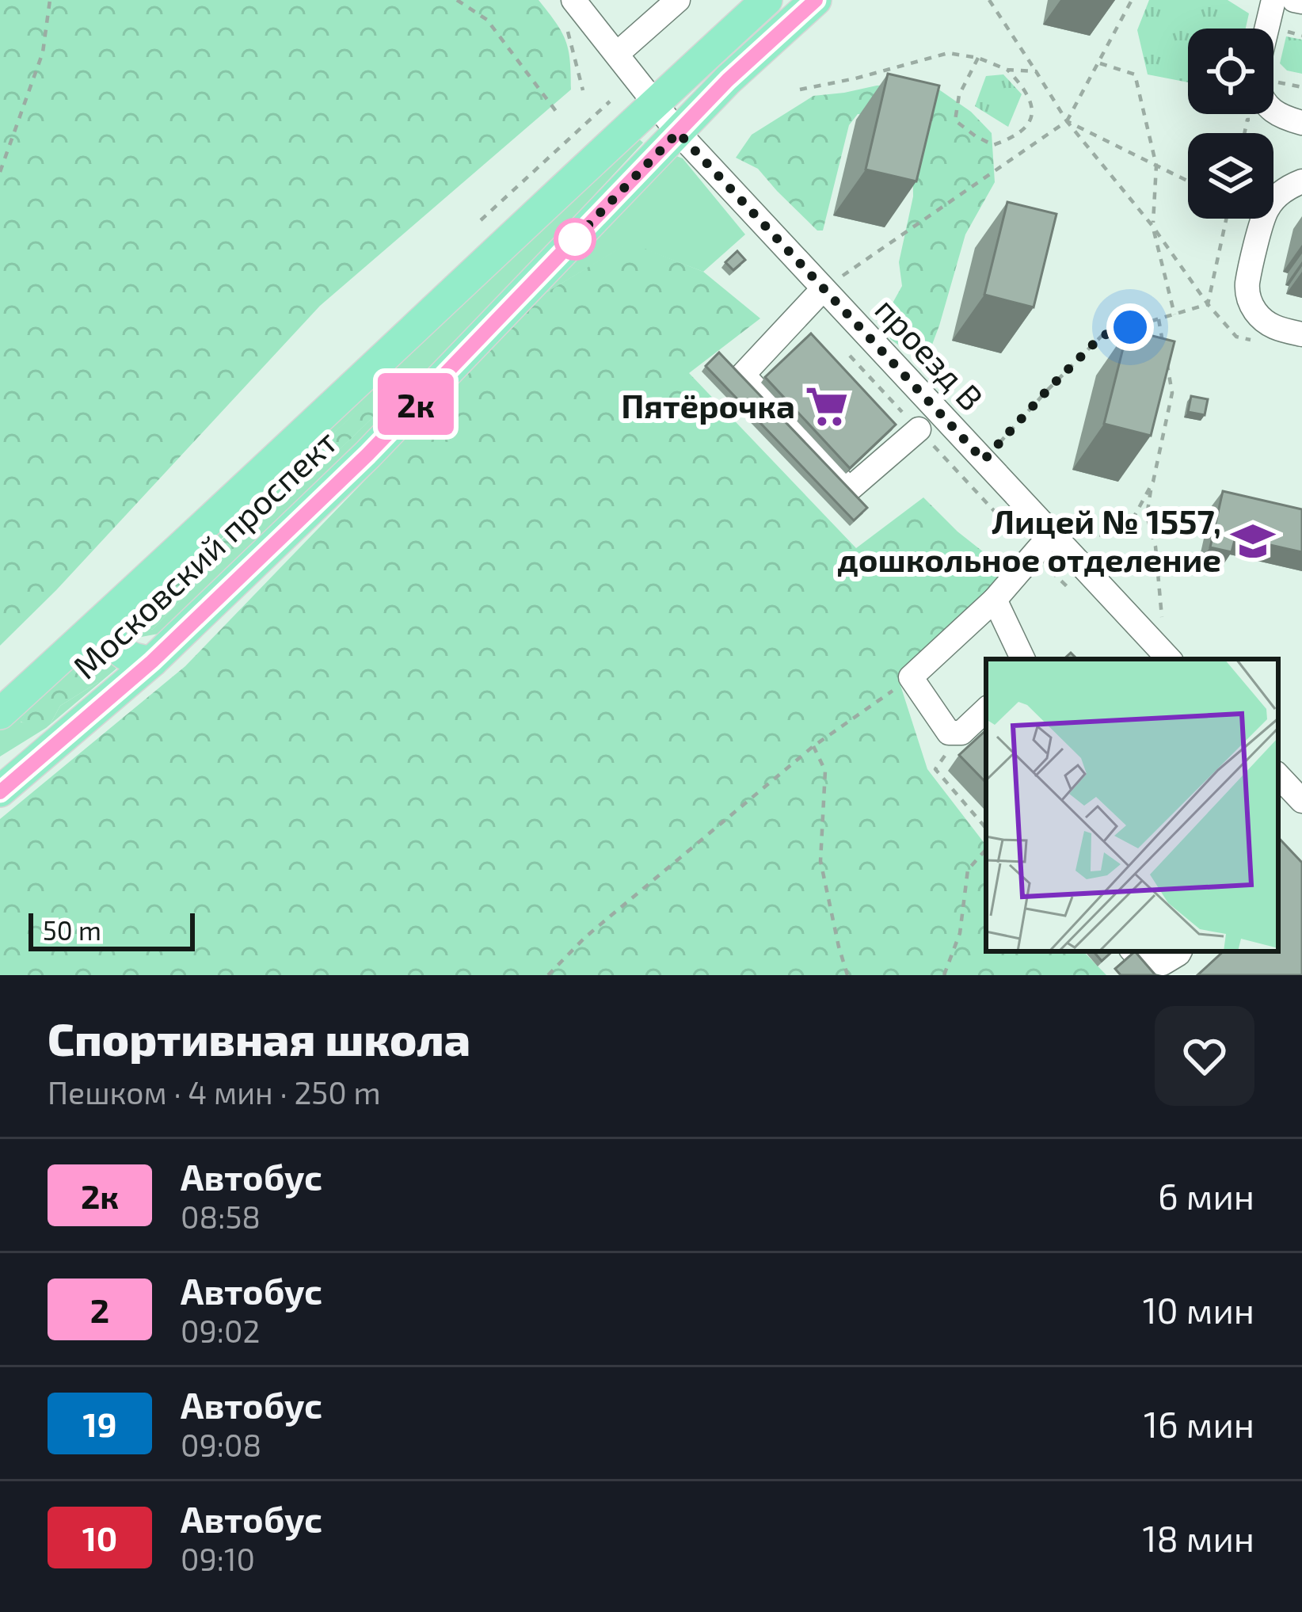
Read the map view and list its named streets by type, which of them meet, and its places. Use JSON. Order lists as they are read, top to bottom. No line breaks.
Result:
{"streets":{"main road":["Московский проспект"],"lane":["проезд B"]},"crossings":[["проезд B","Московский проспект"]],"places":{"supermarket":["Пятёрочка"],"school or university":["Лицей № 1557, дошкольное отделение"]},"lines":["bus line 2к"],"scale_bar":"50 m","page":{"on_map":"2к","scale":"50 m","heading":["Спортивная школа","Пешком · 4 мин · 250 m"],"list":[{"mark":"2к","name":"Автобус","note":"08:58","value":"6 мин"},{"mark":"2","name":"Автобус","note":"09:02","value":"10 мин"},{"mark":"19","name":"Автобус","note":"09:08","value":"16 мин"},{"mark":"10","name":"Автобус","note":"09:10","value":"18 мин"}]}}
